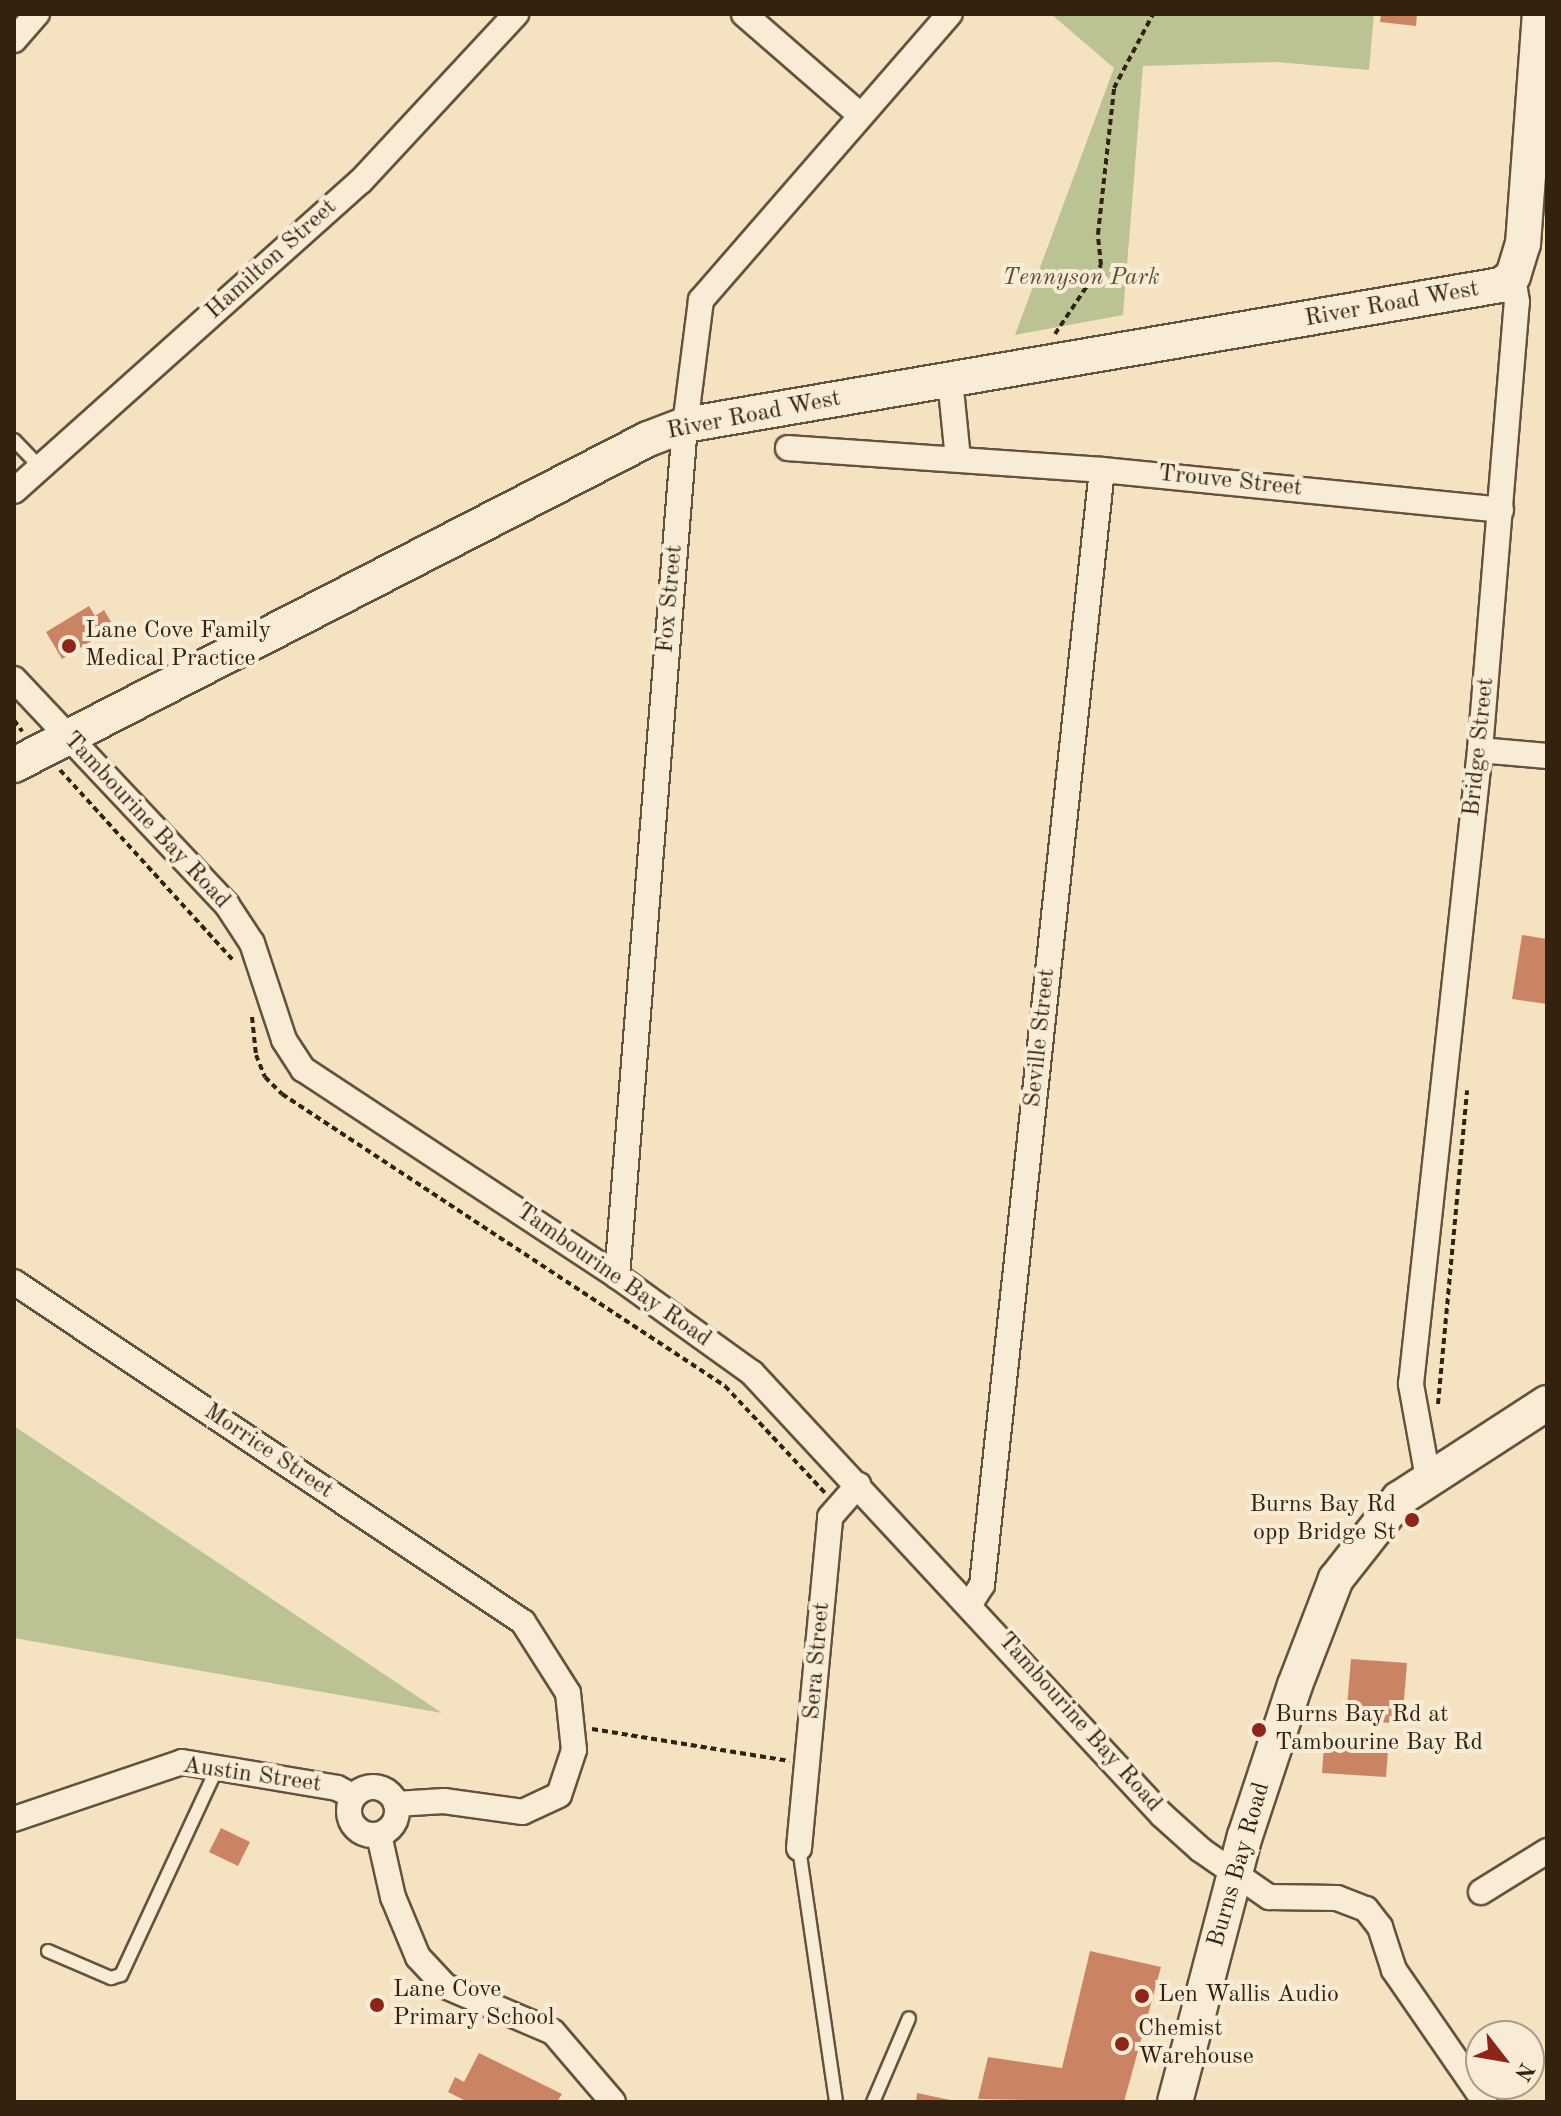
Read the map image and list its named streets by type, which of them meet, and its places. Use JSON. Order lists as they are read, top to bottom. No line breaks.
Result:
{"streets":{"main road":["River Road West","Bridge Street","Burns Bay Road"],"street":["Hamilton Street","Trouve Street","Fox Street","Tambourine Bay Road","Seville Street","Morrice Street","Sera Street","Austin Street"]},"crossings":[["River Road West","Fox Street"],["River Road West","Bridge Street"],["River Road West","Tambourine Bay Road"],["Trouve Street","Bridge Street"],["Trouve Street","Seville Street"],["Fox Street","Tambourine Bay Road"],["Bridge Street","Burns Bay Road"],["Tambourine Bay Road","Seville Street"],["Tambourine Bay Road","Sera Street"],["Tambourine Bay Road","Burns Bay Road"]],"parks":["Tennyson Park"],"places":["Lane Cove Family Medical Practice","Burns Bay Rd opp Bridge St","Burns Bay Rd at Tambourine Bay Rd","Len Wallis Audio","Lane Cove Primary School","Chemist Warehouse"],"north":"bottom right"}
